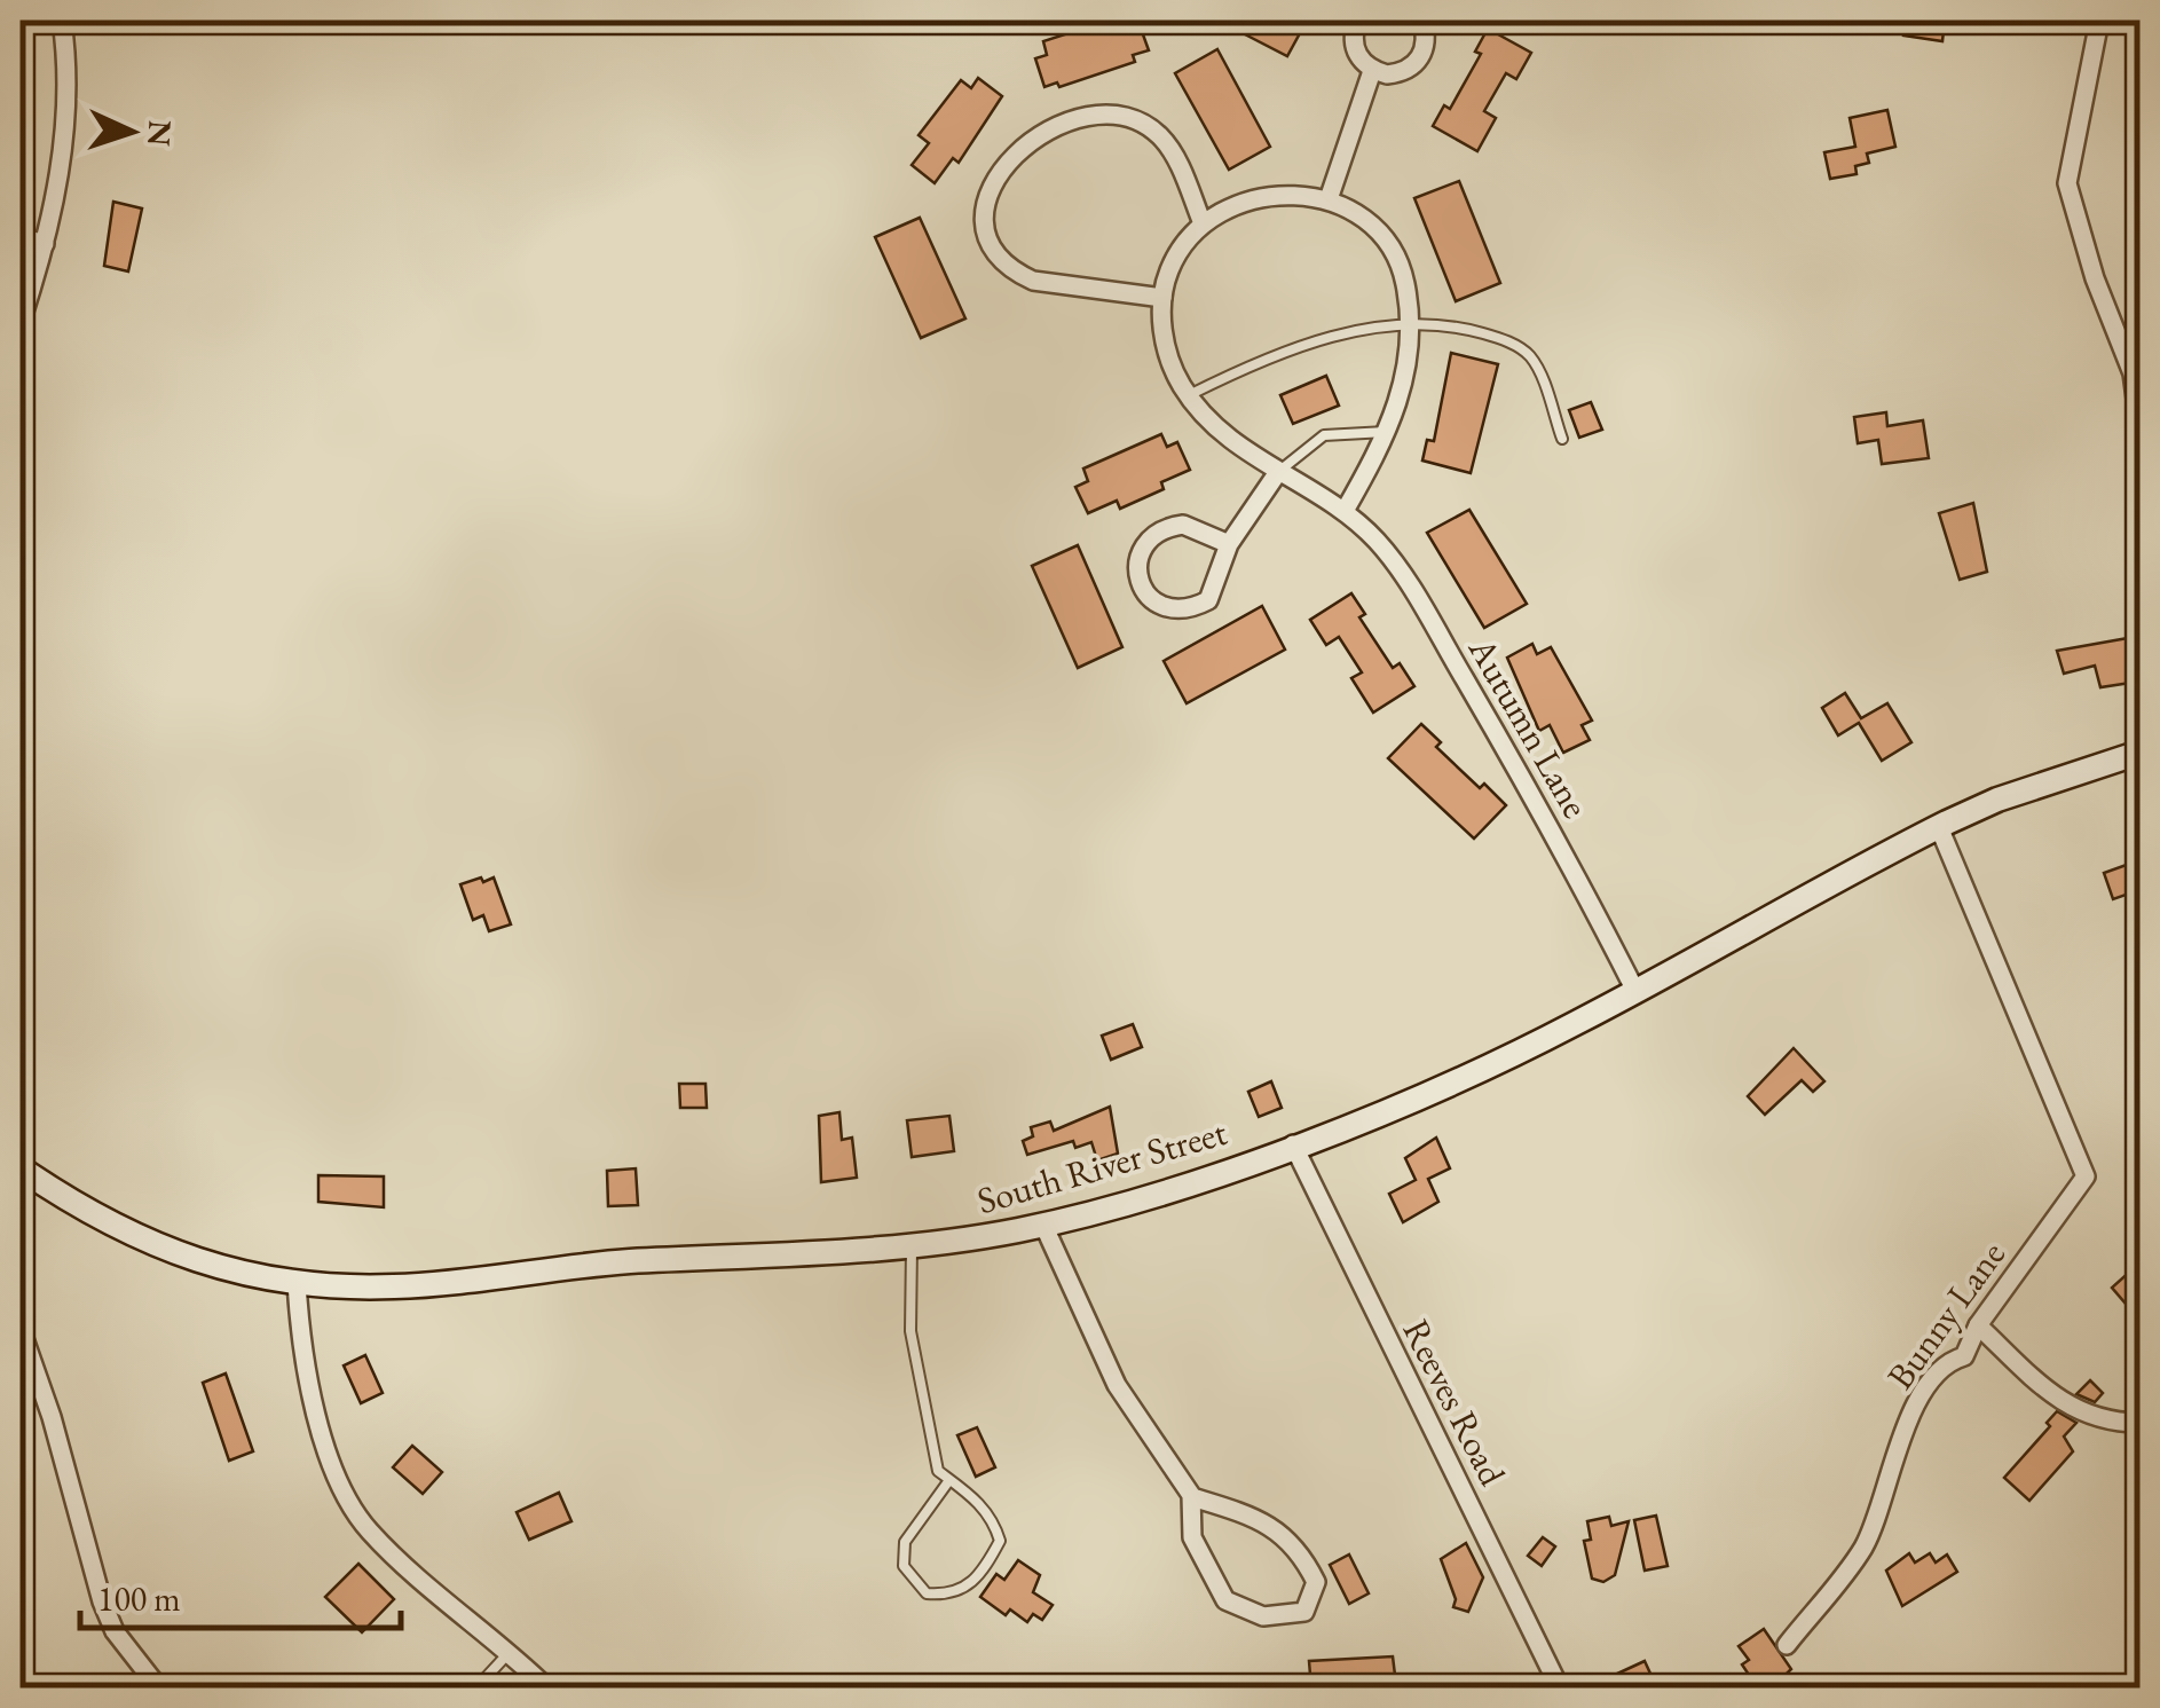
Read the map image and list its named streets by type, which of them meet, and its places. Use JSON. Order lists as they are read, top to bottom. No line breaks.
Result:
{"streets":{"street":["Autumn Lane","South River Street","Bunny Lane","Reeves Road"]},"crossings":[["Autumn Lane","South River Street"],["South River Street","Bunny Lane"],["South River Street","Reeves Road"]],"scale_bar":"100 m","north":"right"}
